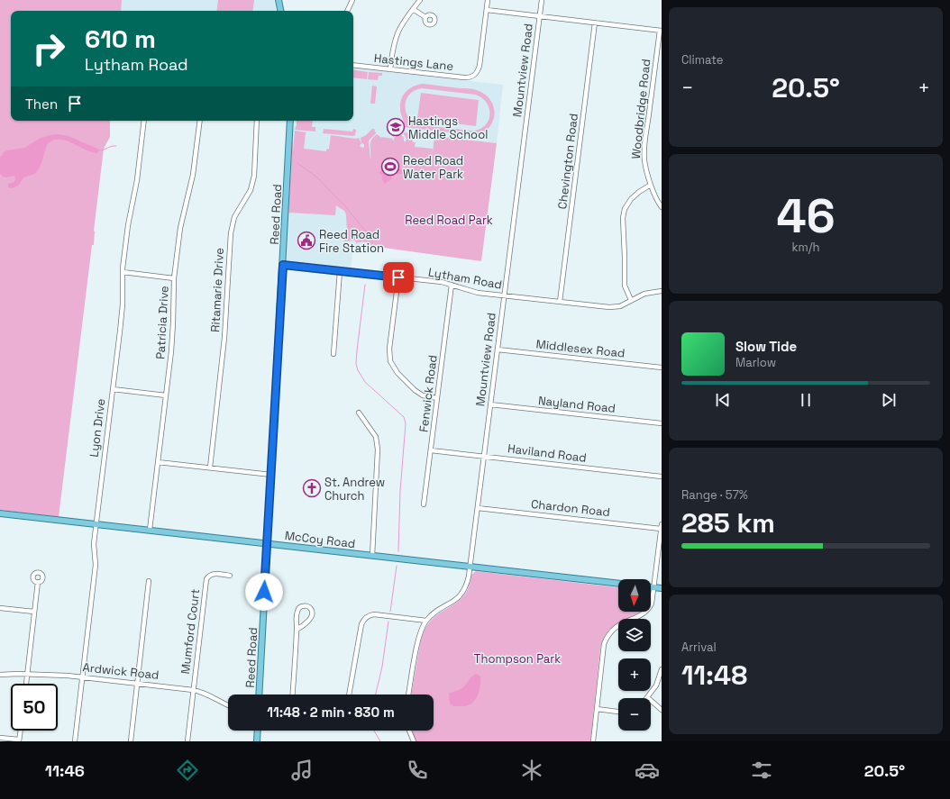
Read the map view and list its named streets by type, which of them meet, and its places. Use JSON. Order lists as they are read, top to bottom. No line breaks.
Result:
{"streets":{"main road":["Reed Road","McCoy Road"],"street":["Hastings Lane","Mountview Road","Woodbridge Road","Chevington Road","Lytham Road","Ritamarie Drive","Patricia Drive","Middlesex Road","Fenwick Road","Nayland Road","Lyon Drive","Haviland Road","Chardon Road","Mumford Court","Ardwick Road"]},"crossings":[["Mountview Road","Lytham Road"],["Mountview Road","Middlesex Road"],["Mountview Road","Nayland Road"],["Mountview Road","Haviland Road"],["Mountview Road","Chardon Road"],["Mountview Road","McCoy Road"],["Chevington Road","Lytham Road"],["Reed Road","Lytham Road"],["Reed Road","McCoy Road"],["Lytham Road","Fenwick Road"],["Patricia Drive","McCoy Road"],["Fenwick Road","Haviland Road"],["Lyon Drive","McCoy Road"],["Lyon Drive","Ardwick Road"],["Mumford Court","Ardwick Road"]],"parks":["Reed Road Park","Thompson Park"],"places":{"school or university":["Hastings Middle School"],"sports":["Reed Road Water Park"],"public building":["Reed Road Fire Station"],"church":["St. Andrew Church"]},"north":"bottom","page":{"tile":["Climate",["46","km/h"],["Range · 57%","285 km"],["Arrival","11:48"]],"turn":["610 m","Lytham Road"],"heat":["−","20.5°","+"],"then":"Then","song":["Slow Tide","Marlow"],"map_buttons":["+","−"],"limit":"50","trip":"11:48 · 2 min · 830 m","tabs":["11:46","20.5°"]}}
